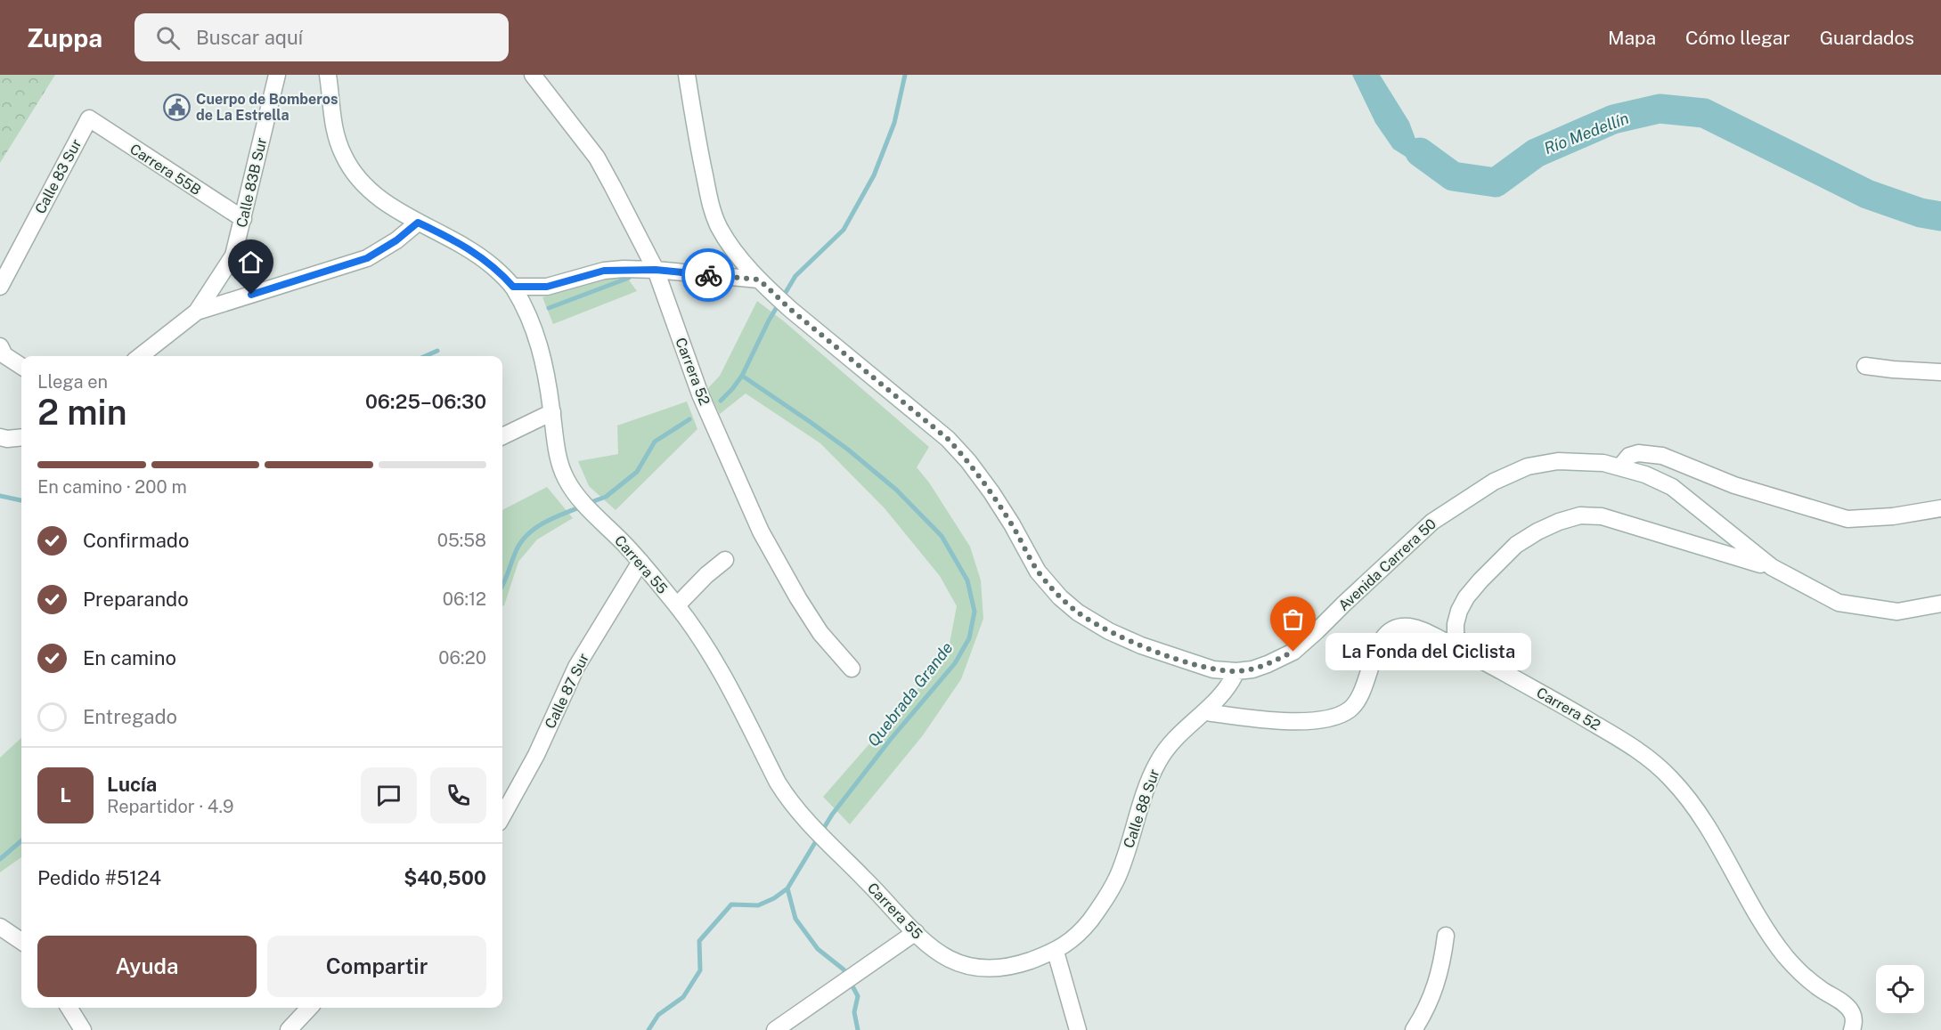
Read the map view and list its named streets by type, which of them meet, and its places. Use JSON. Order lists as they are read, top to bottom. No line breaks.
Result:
{"streets":{"street":["Carrera 55B","Calle 83 Sur","Calle 83B Sur","Carrera 52","Carrera 55","Avenida Carrera 50","Calle 87 Sur","Calle 88 Sur"]},"crossings":[["Carrera 55B","Calle 83 Sur"],["Carrera 55B","Calle 83B Sur"],["Carrera 52","Calle 88 Sur"],["Carrera 55","Calle 87 Sur"],["Carrera 55","Calle 88 Sur"],["Avenida Carrera 50","Calle 88 Sur"]],"water":["Río Medellín","Quebrada Grande"],"places":{"public building":["Cuerpo de Bomberos de La Estrella"],"other":["La Fonda del Ciclista"]},"page":{"header":"Zuppa","search":"Buscar aquí","nav":["Mapa","Cómo llegar","Guardados"],"heading":["2 min","Llega en","06:25–06:30"],"panel":["Lucía","Repartidor · 4.9","Pedido #5124","$40,500"],"bar":"En camino · 200 m","list":[["Confirmado","05:58"],["Preparando","06:12"],["En camino","06:20"],"Entregado"],"bubble":"La Fonda del Ciclista","round":"L","buttons":["Ayuda","Compartir"]}}
